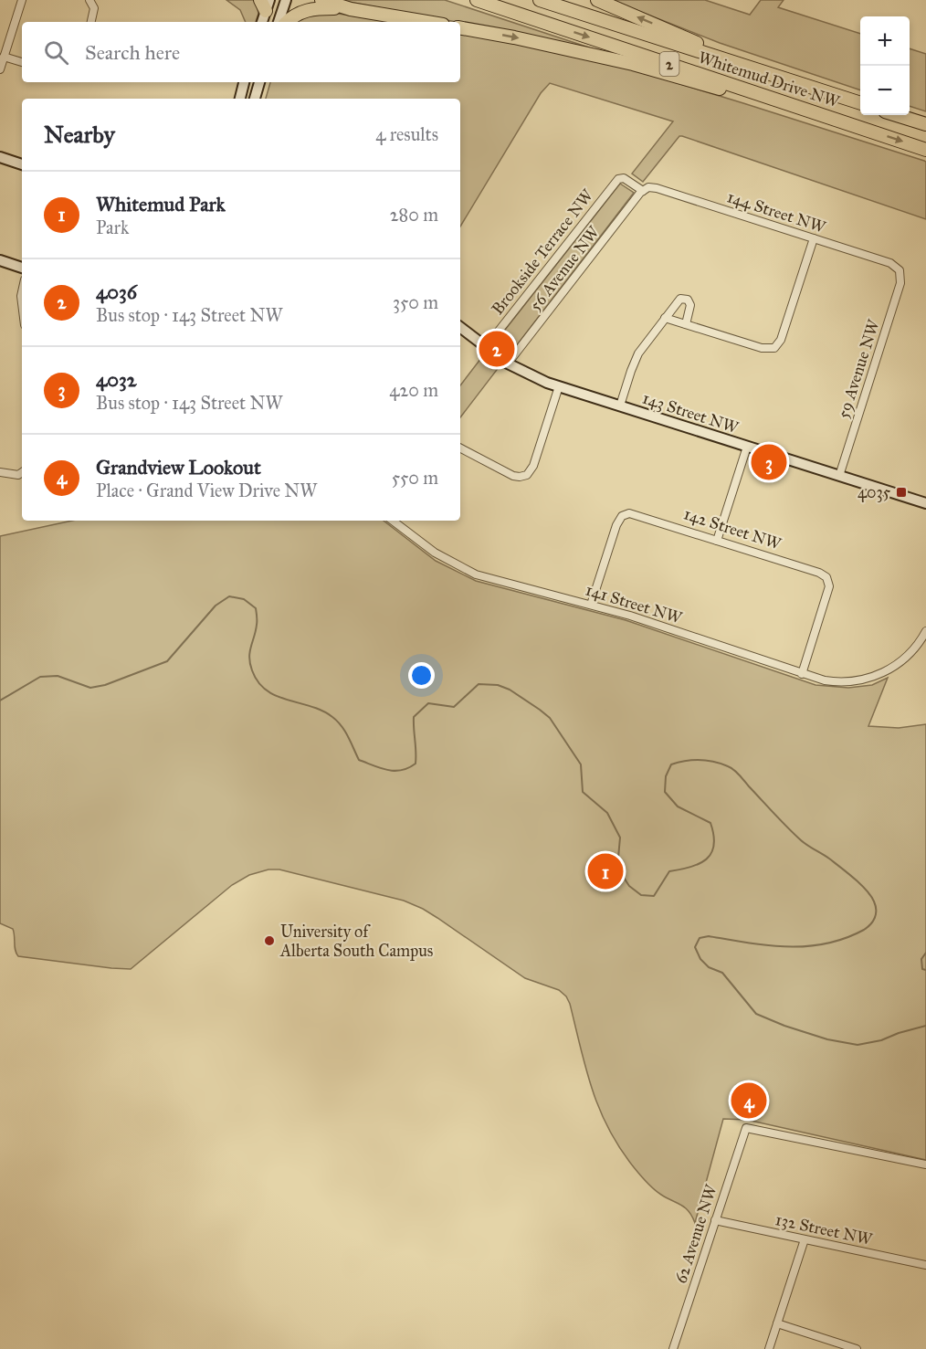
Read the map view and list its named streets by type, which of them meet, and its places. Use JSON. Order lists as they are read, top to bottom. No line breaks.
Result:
{"streets":{"highway":["2","Whitemud Drive NW"],"street":["144 Street NW","Brookside Terrace NW","56 Avenue NW","59 Avenue NW","143 Street NW","142 Street NW","141 Street NW","132 Street NW","62 Avenue NW"]},"crossings":[["144 Street NW","Brookside Terrace NW"],["144 Street NW","56 Avenue NW"],["144 Street NW","59 Avenue NW"],["Brookside Terrace NW","56 Avenue NW"],["Brookside Terrace NW","143 Street NW"],["56 Avenue NW","143 Street NW"],["59 Avenue NW","143 Street NW"],["142 Street NW","141 Street NW"],["132 Street NW","62 Avenue NW"]],"places":{"transit":["4035"],"other":["University of Alberta South Campus"]},"page":{"map_buttons":["+","−"],"search":"Search here","heading":["Nearby","4 results"],"list":[{"mark":"1","name":"Whitemud Park","note":"Park","value":"280 m"},{"mark":"2","name":"4036","note":"Bus stop · 143 Street NW","value":"350 m"},{"mark":"3","name":"4032","note":"Bus stop · 143 Street NW","value":"420 m"},{"mark":"4","name":"Grandview Lookout","note":"Place · Grand View Drive NW","value":"550 m"}],"pins":["2","3","1","4"]}}
